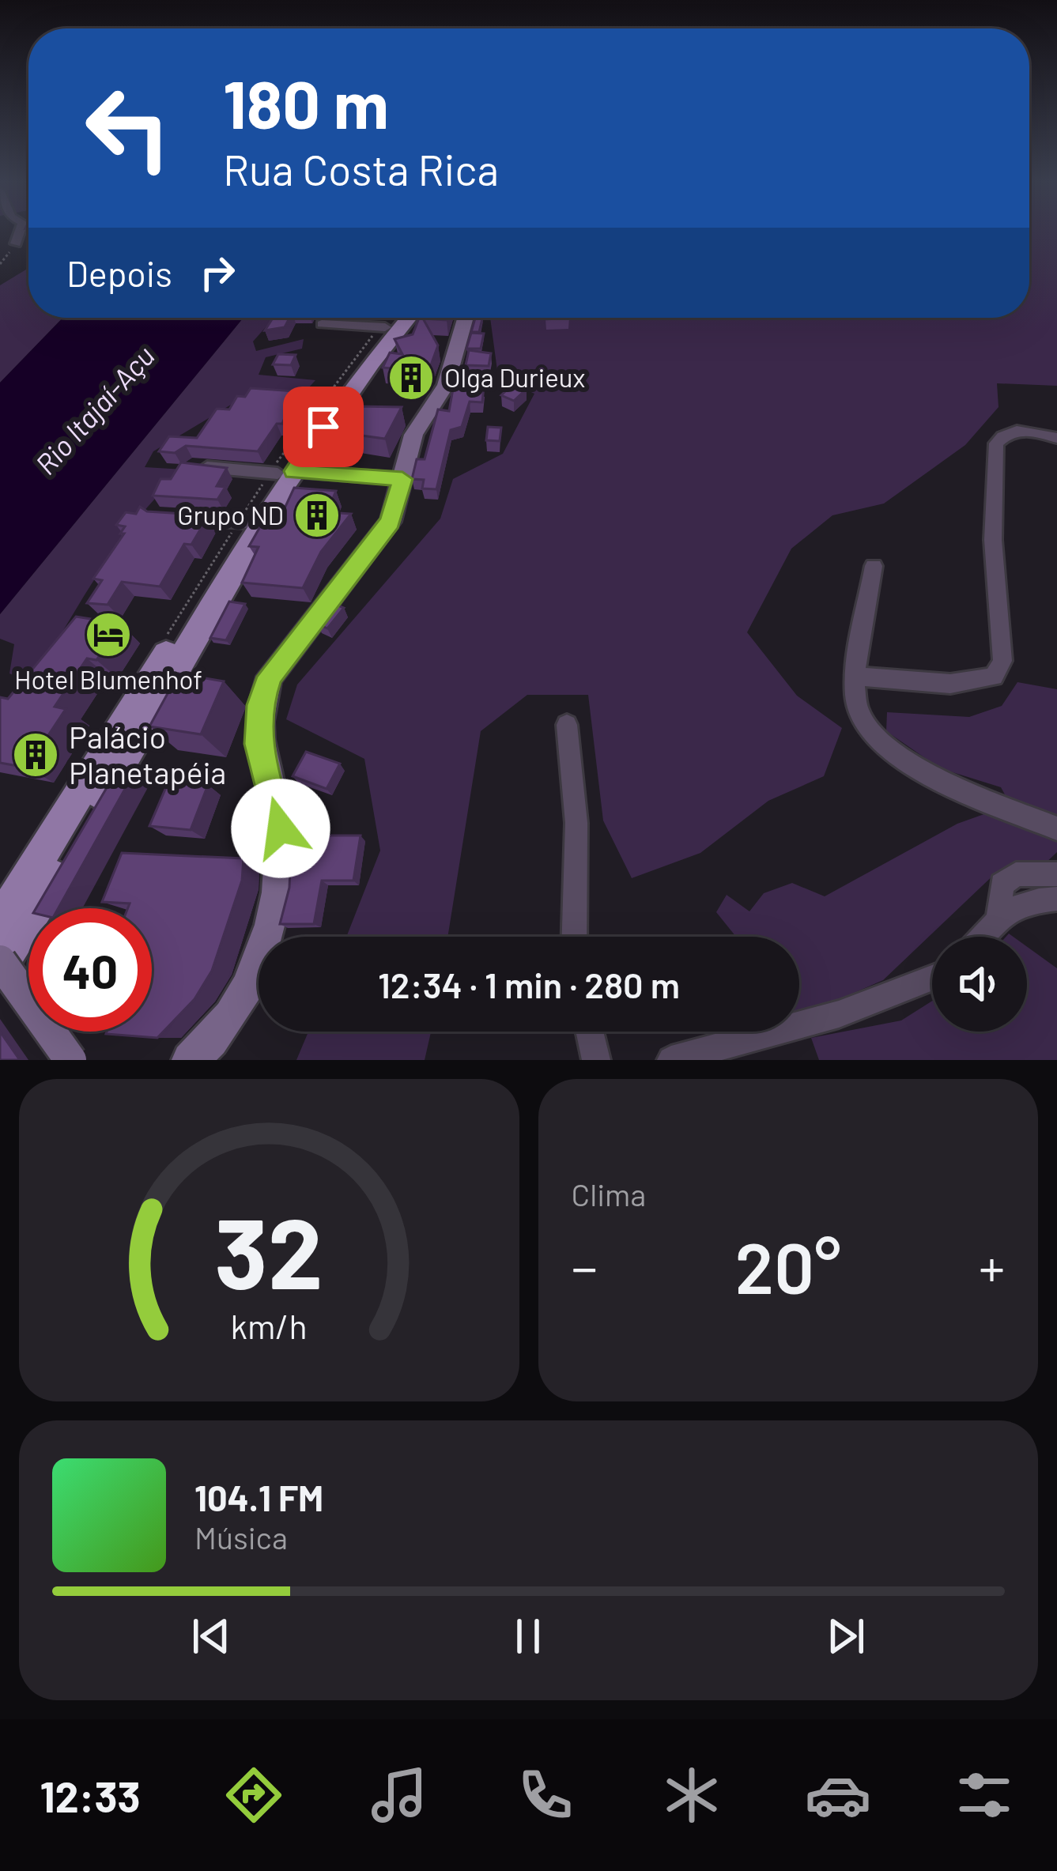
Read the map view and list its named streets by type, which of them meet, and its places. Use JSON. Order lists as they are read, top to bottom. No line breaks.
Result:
{"water":["Rio Itajaí-Açu"],"places":{"building":["Olga Durieux","Grupo ND","Palácio Planetapéia"],"hotel":["Hotel Blumenhof"]},"page":{"turn":["180 m","Rua Costa Rica"],"then":"Depois","limit":"40","trip":"12:34 · 1 min · 280 m","tile":"Clima","heat":["−","20°","+"],"song":["104.1 FM","Música"],"tabs":"12:33","gauge":["32","km/h"]}}
